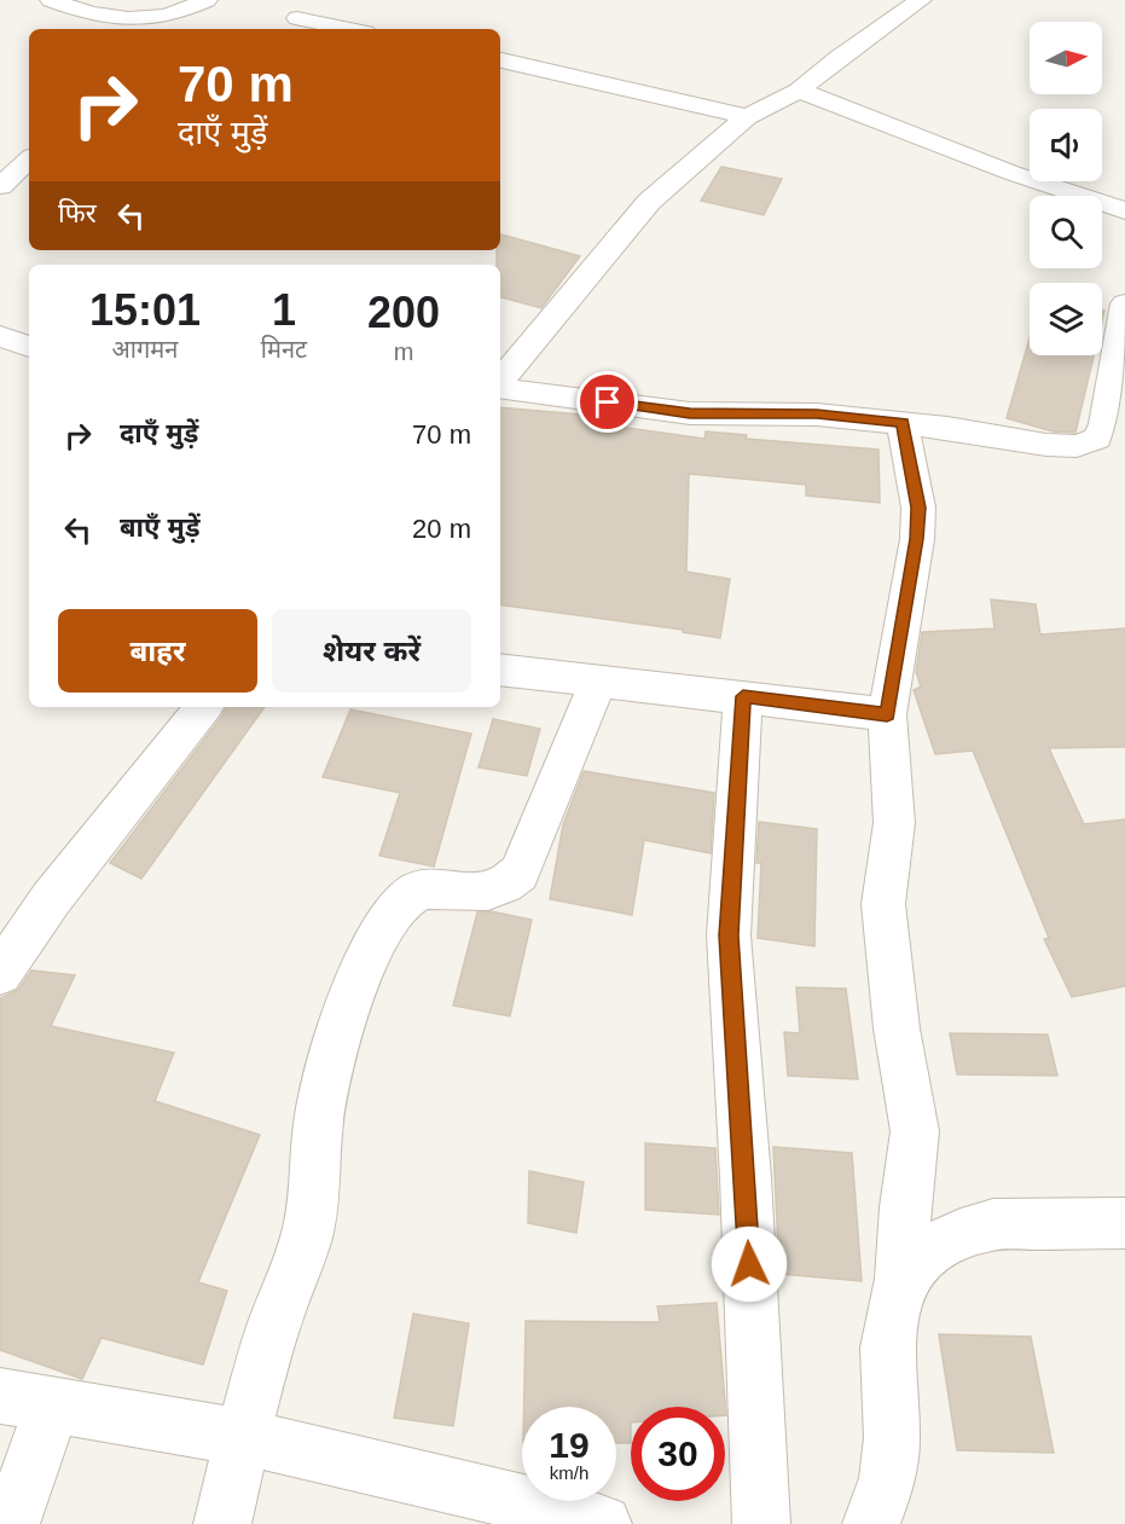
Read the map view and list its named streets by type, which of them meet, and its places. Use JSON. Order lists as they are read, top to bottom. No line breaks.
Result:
{"north":"right","page":{"turn":["70 m","दाएँ मुड़ें"],"then":"फिर","eta":["15:01","आगमन","1","मिनट","200","m"],"list":[{"name":"दाएँ मुड़ें","value":"70 m"},{"name":"बाएँ मुड़ें","value":"20 m"}],"buttons":["बाहर","शेयर करें"],"speed":"19 km/h","limit":"30"}}
